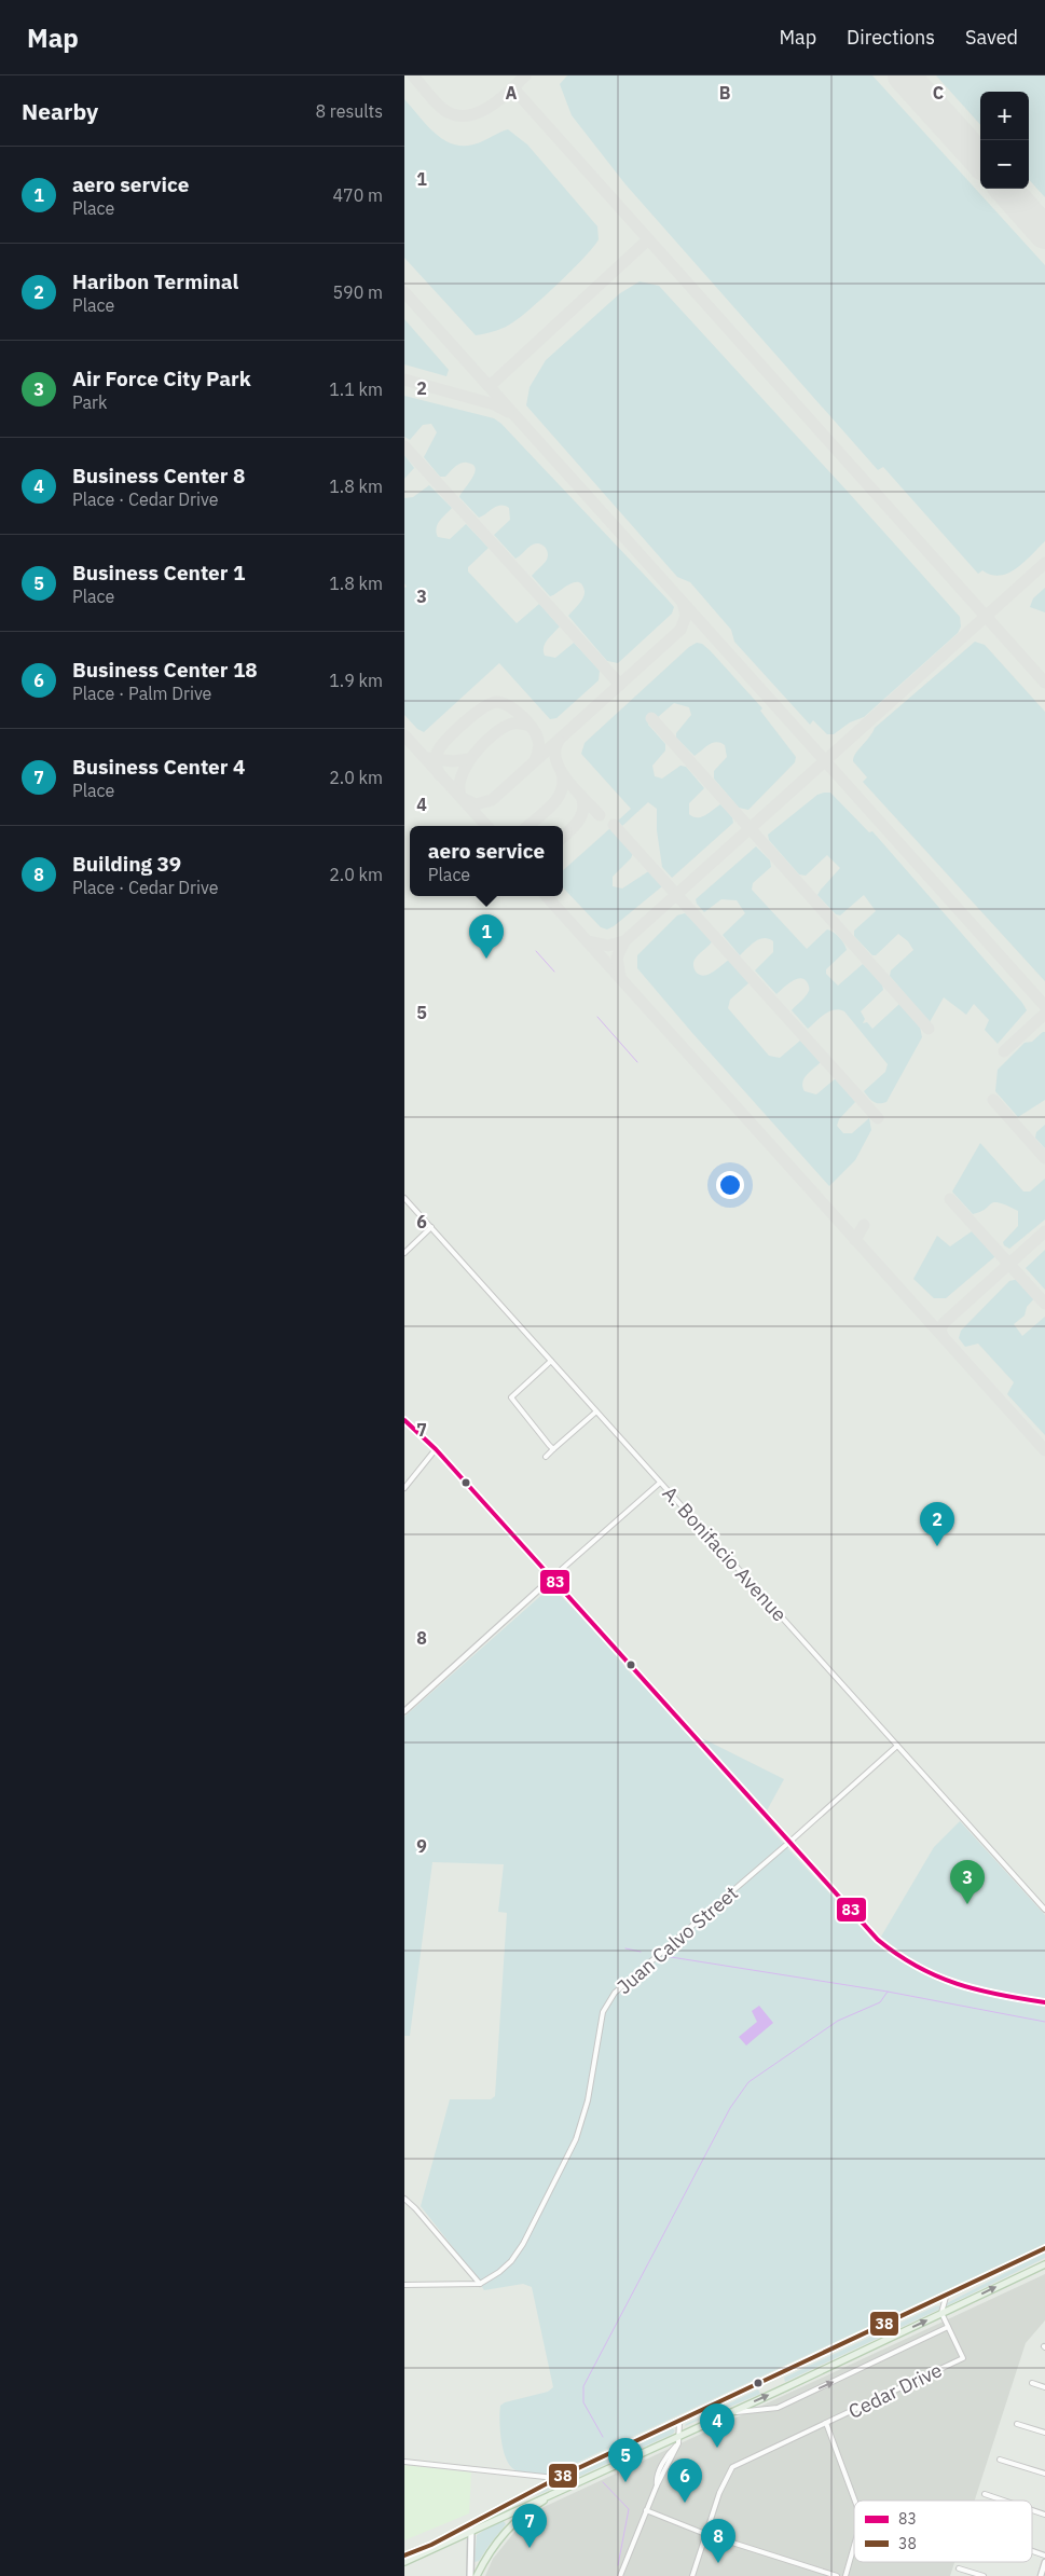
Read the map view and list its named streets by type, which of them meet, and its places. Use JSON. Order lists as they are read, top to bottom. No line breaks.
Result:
{"streets":{"street":["A. Bonifacio Avenue","Juan Calvo Street","Cedar Drive"]},"crossings":[["A. Bonifacio Avenue","Juan Calvo Street"]],"lines":["transit line 83","transit line 38"],"legend":["83","38"],"page":{"header":"Map","nav":["Map","Directions","Saved"],"heading":["Nearby","8 results"],"map_buttons":["+","−"],"list":[{"mark":"1","name":"aero service","note":"Place","value":"470 m"},{"mark":"2","name":"Haribon Terminal","note":"Place","value":"590 m"},{"mark":"3","name":"Air Force City Park","note":"Park","value":"1.1 km"},{"mark":"4","name":"Business Center 8","note":"Place · Cedar Drive","value":"1.8 km"},{"mark":"5","name":"Business Center 1","note":"Place","value":"1.8 km"},{"mark":"6","name":"Business Center 18","note":"Place · Palm Drive","value":"1.9 km"},{"mark":"7","name":"Business Center 4","note":"Place","value":"2.0 km"},{"mark":"8","name":"Building 39","note":"Place · Cedar Drive","value":"2.0 km"}],"popup":["aero service","Place"],"pins":["1","2","3","4","5","6","7","8"]},"grid":{"columns":["A","B","C"],"rows":["1","2","3","4","5","6","7","8","9"]}}
